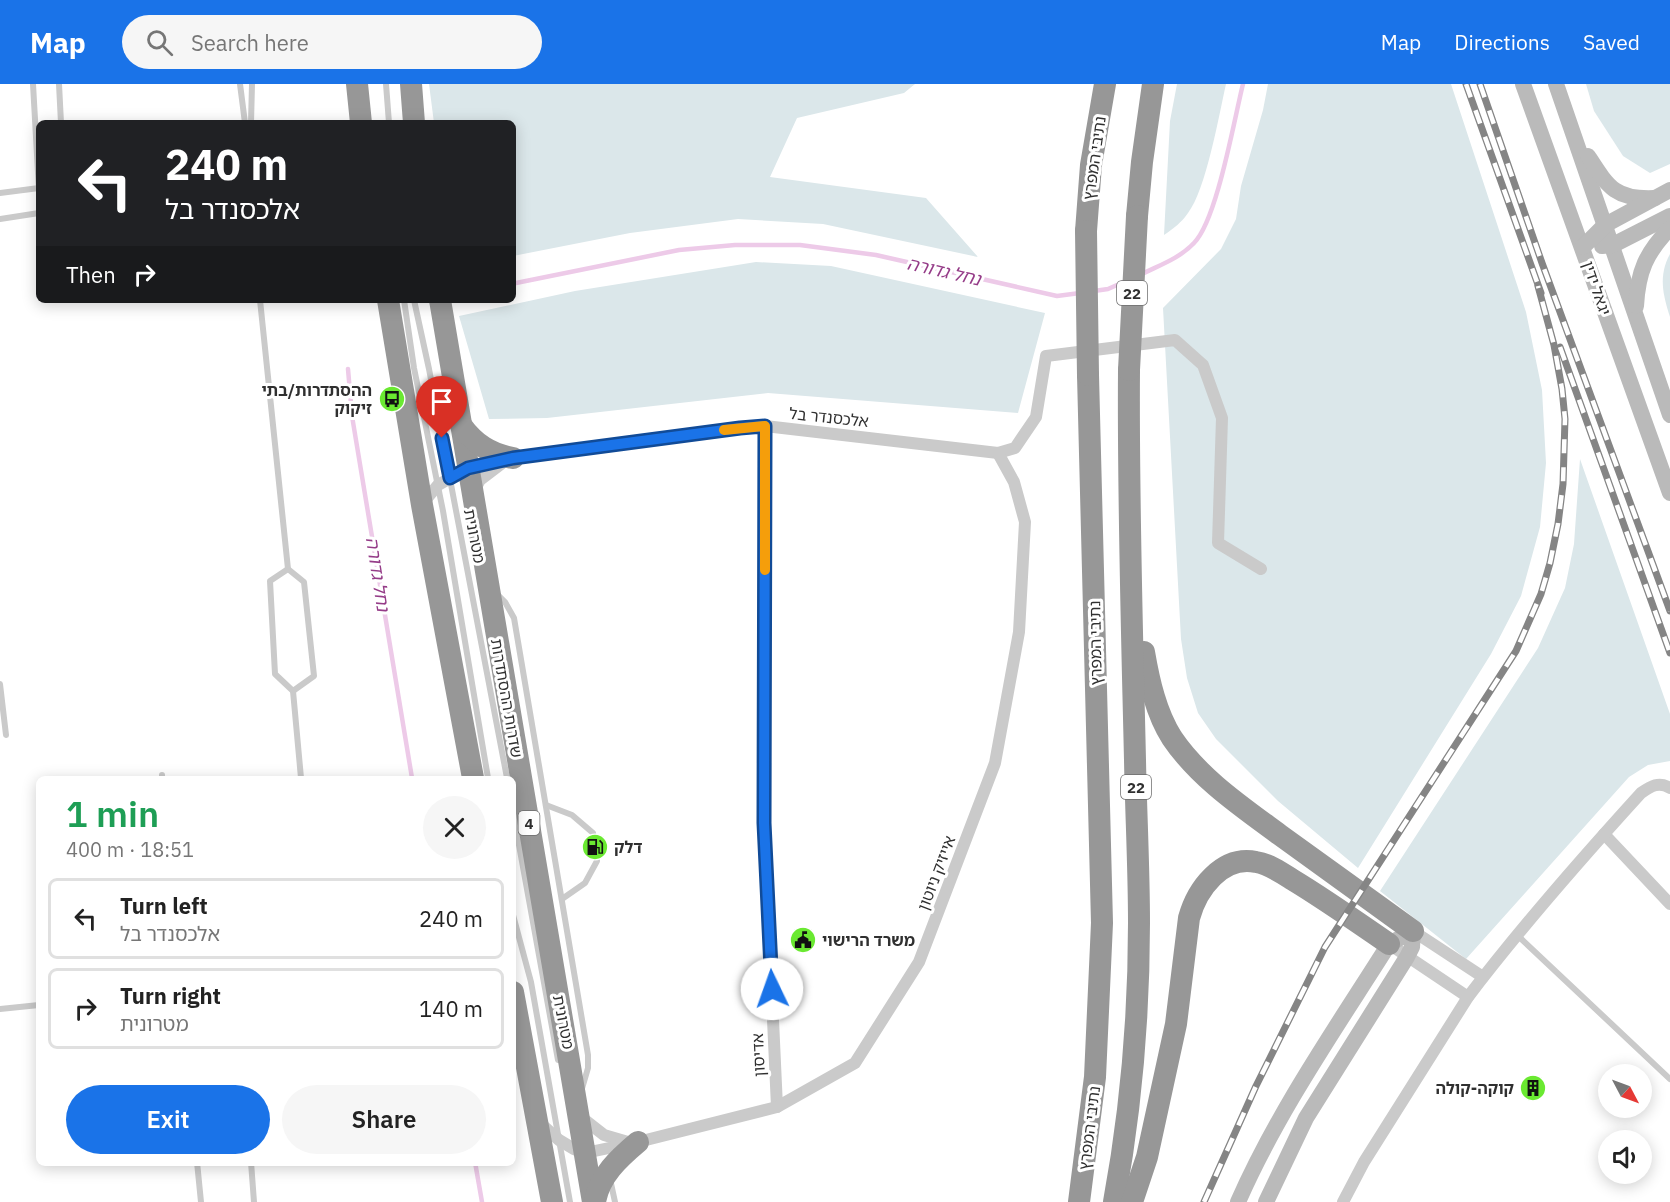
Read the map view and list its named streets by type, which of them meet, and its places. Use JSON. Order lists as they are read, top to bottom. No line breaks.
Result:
{"streets":{"highway":["נתיבי המפרץ","22","שדרות ההסתדרות","4"],"main road":["יגאל ידין"],"street":["אלכסנדר בל","אייזיק ניוטון","אדיסון"],"lane":["מטרונית"]},"crossings":[["אלכסנדר בל","מטרונית"],["אלכסנדר בל","שדרות ההסתדרות"],["אלכסנדר בל","אייזיק ניוטון"],["אלכסנדר בל","אדיסון"],["מטרונית","שדרות ההסתדרות"],["מטרונית","אייזיק ניוטון"],["שדרות ההסתדרות","אייזיק ניוטון"],["אייזיק ניוטון","אדיסון"]],"water":["נחל גדורה"],"places":{"bus stop":["ההסתדרות/בתי זיקוק"],"fuel station":["דלק"],"public building":["משרד הרישוי"],"building":["קוקה-קולה"]},"north":"bottom right","page":{"header":"Map","search":"Search here","nav":["Map","Directions","Saved"],"turn":["240 m","אלכסנדר בל"],"then":"Then","heading":["1 min","400 m · 18:51"],"list":[{"name":"Turn left","note":"אלכסנדר בל","value":"240 m"},{"name":"Turn right","note":"מטרונית","value":"140 m"}],"buttons":["Exit","Share"]}}
